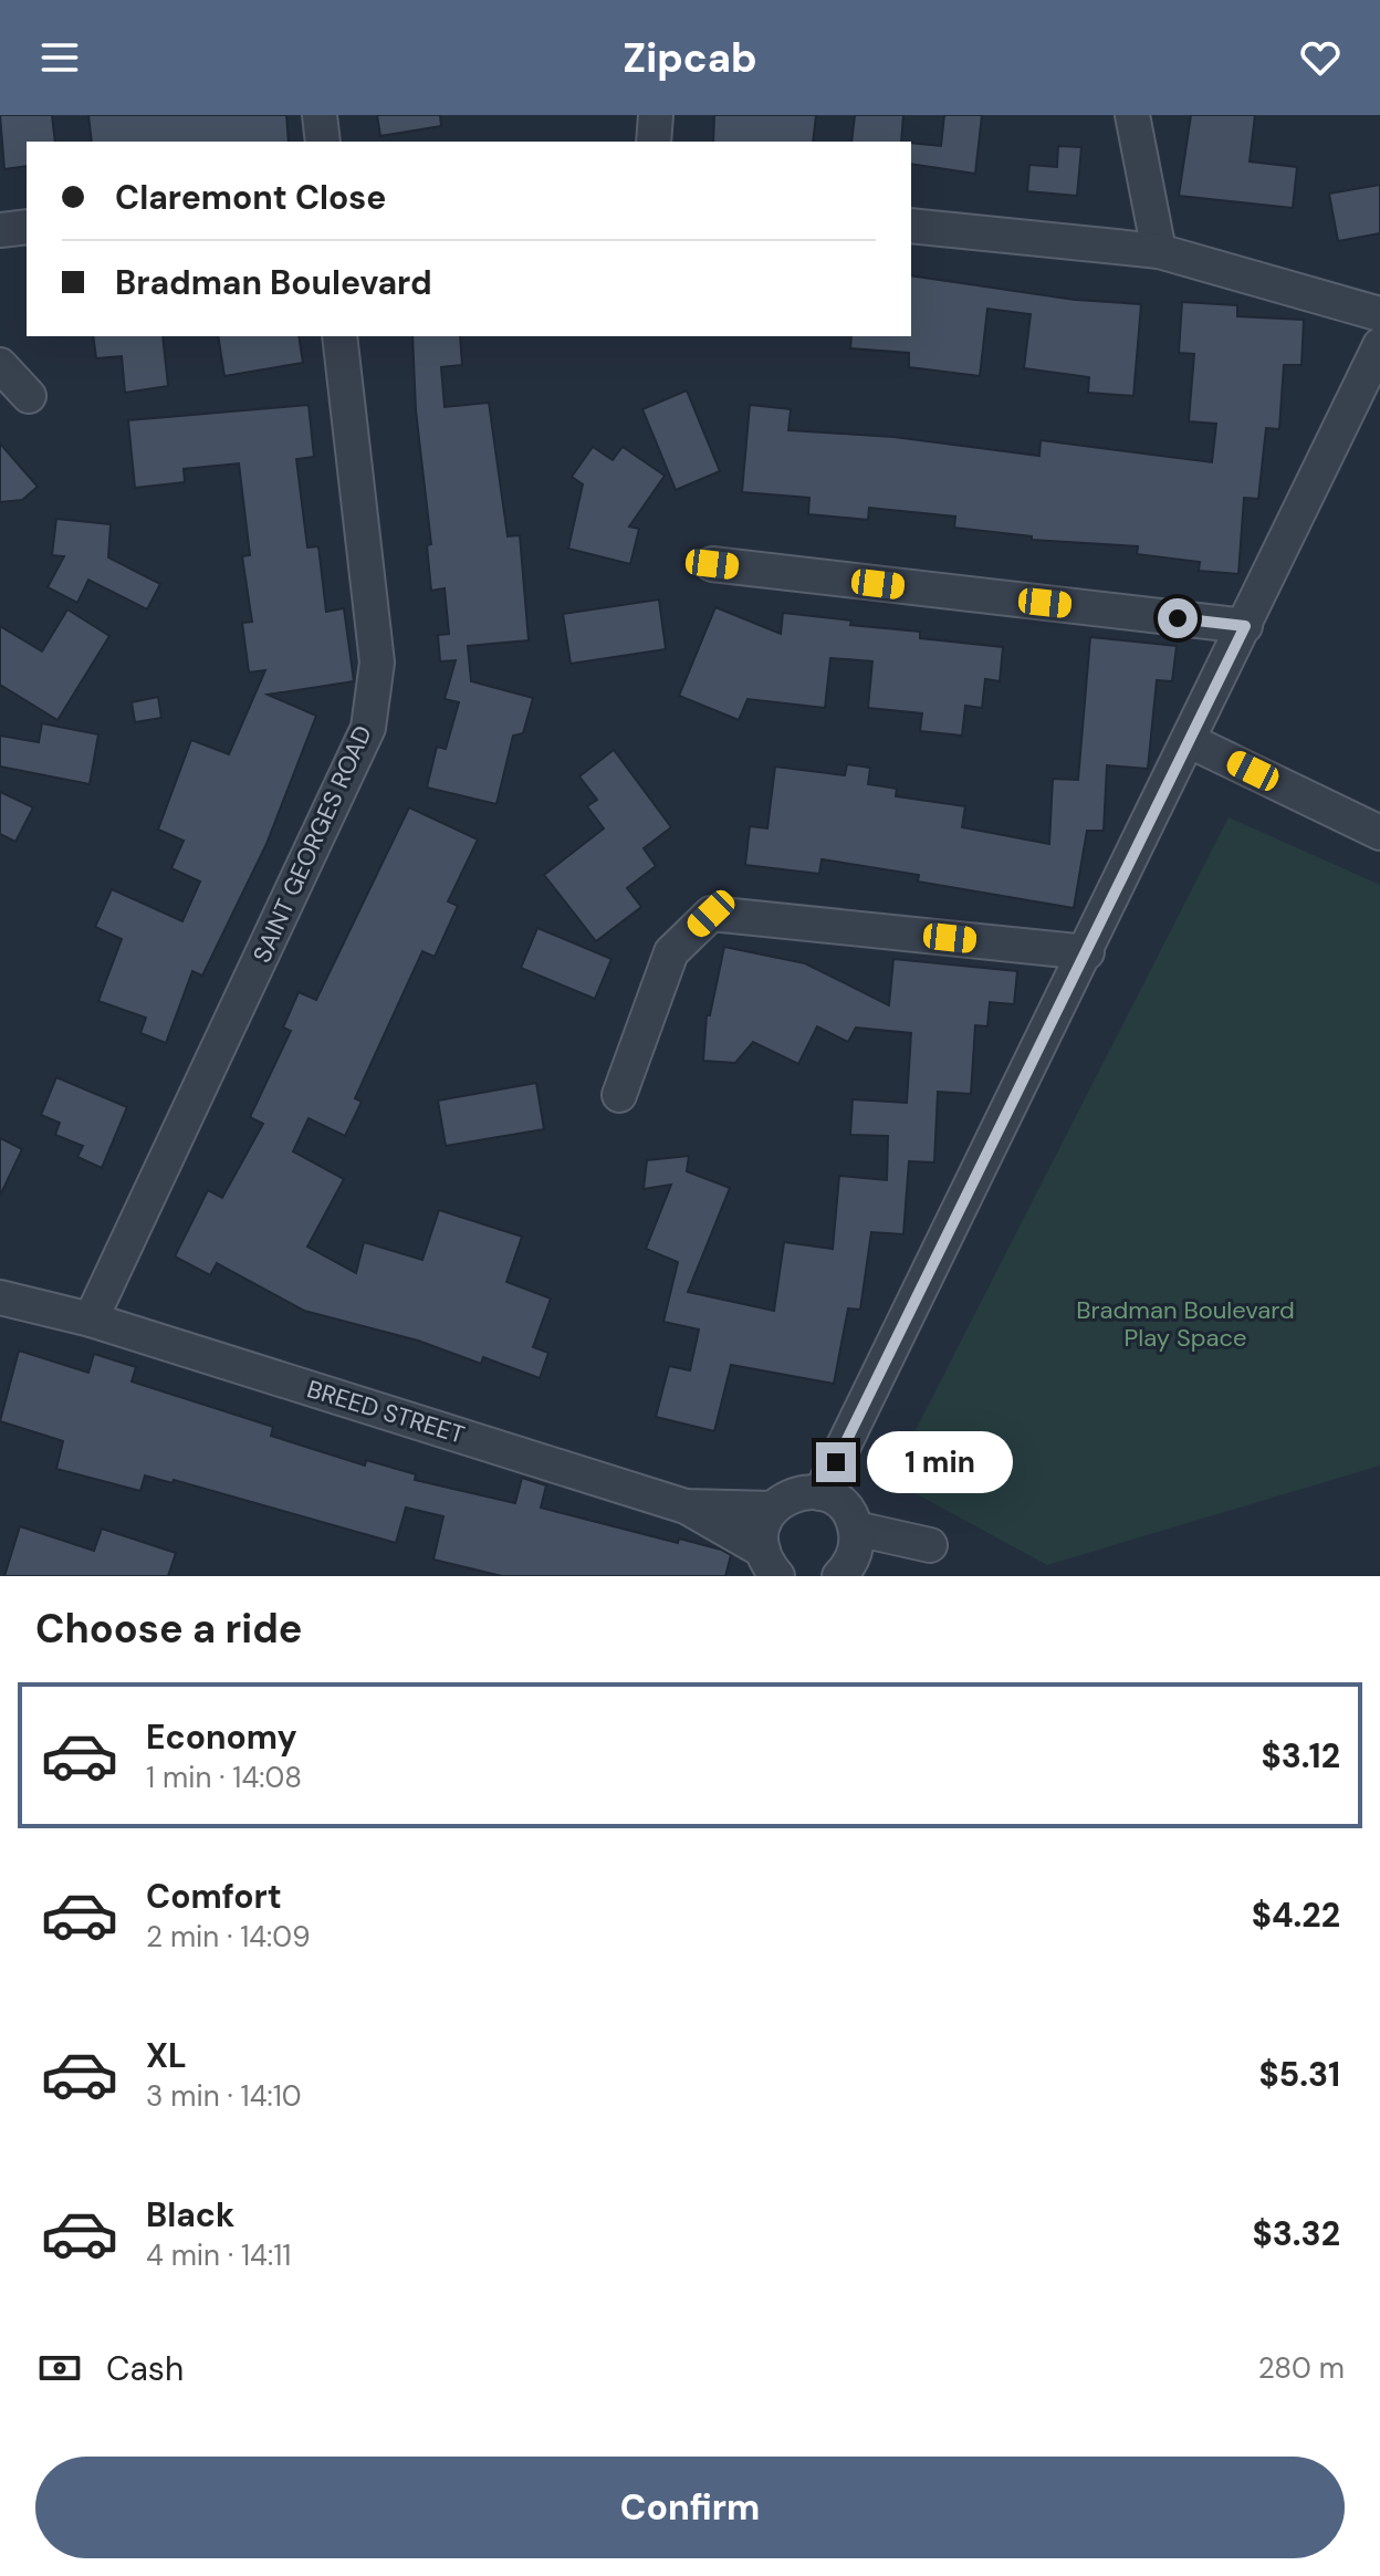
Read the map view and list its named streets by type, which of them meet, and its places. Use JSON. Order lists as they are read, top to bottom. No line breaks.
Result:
{"streets":{"street":["SAINT GEORGES ROAD","BREED STREET"]},"crossings":[["SAINT GEORGES ROAD","BREED STREET"]],"parks":["Bradman Boulevard Play Space"],"page":{"header":"Zipcab","banner":["Claremont Close","Bradman Boulevard"],"bubble":"1 min","heading":"Choose a ride","list":[{"name":"Economy","note":"1 min · 14:08","value":"$3.12"},{"name":"Comfort","note":"2 min · 14:09","value":"$4.22"},{"name":"XL","note":"3 min · 14:10","value":"$5.31"},{"name":"Black","note":"4 min · 14:11","value":"$3.32"}],"pay":["Cash","280 m"],"buttons":"Confirm"}}
